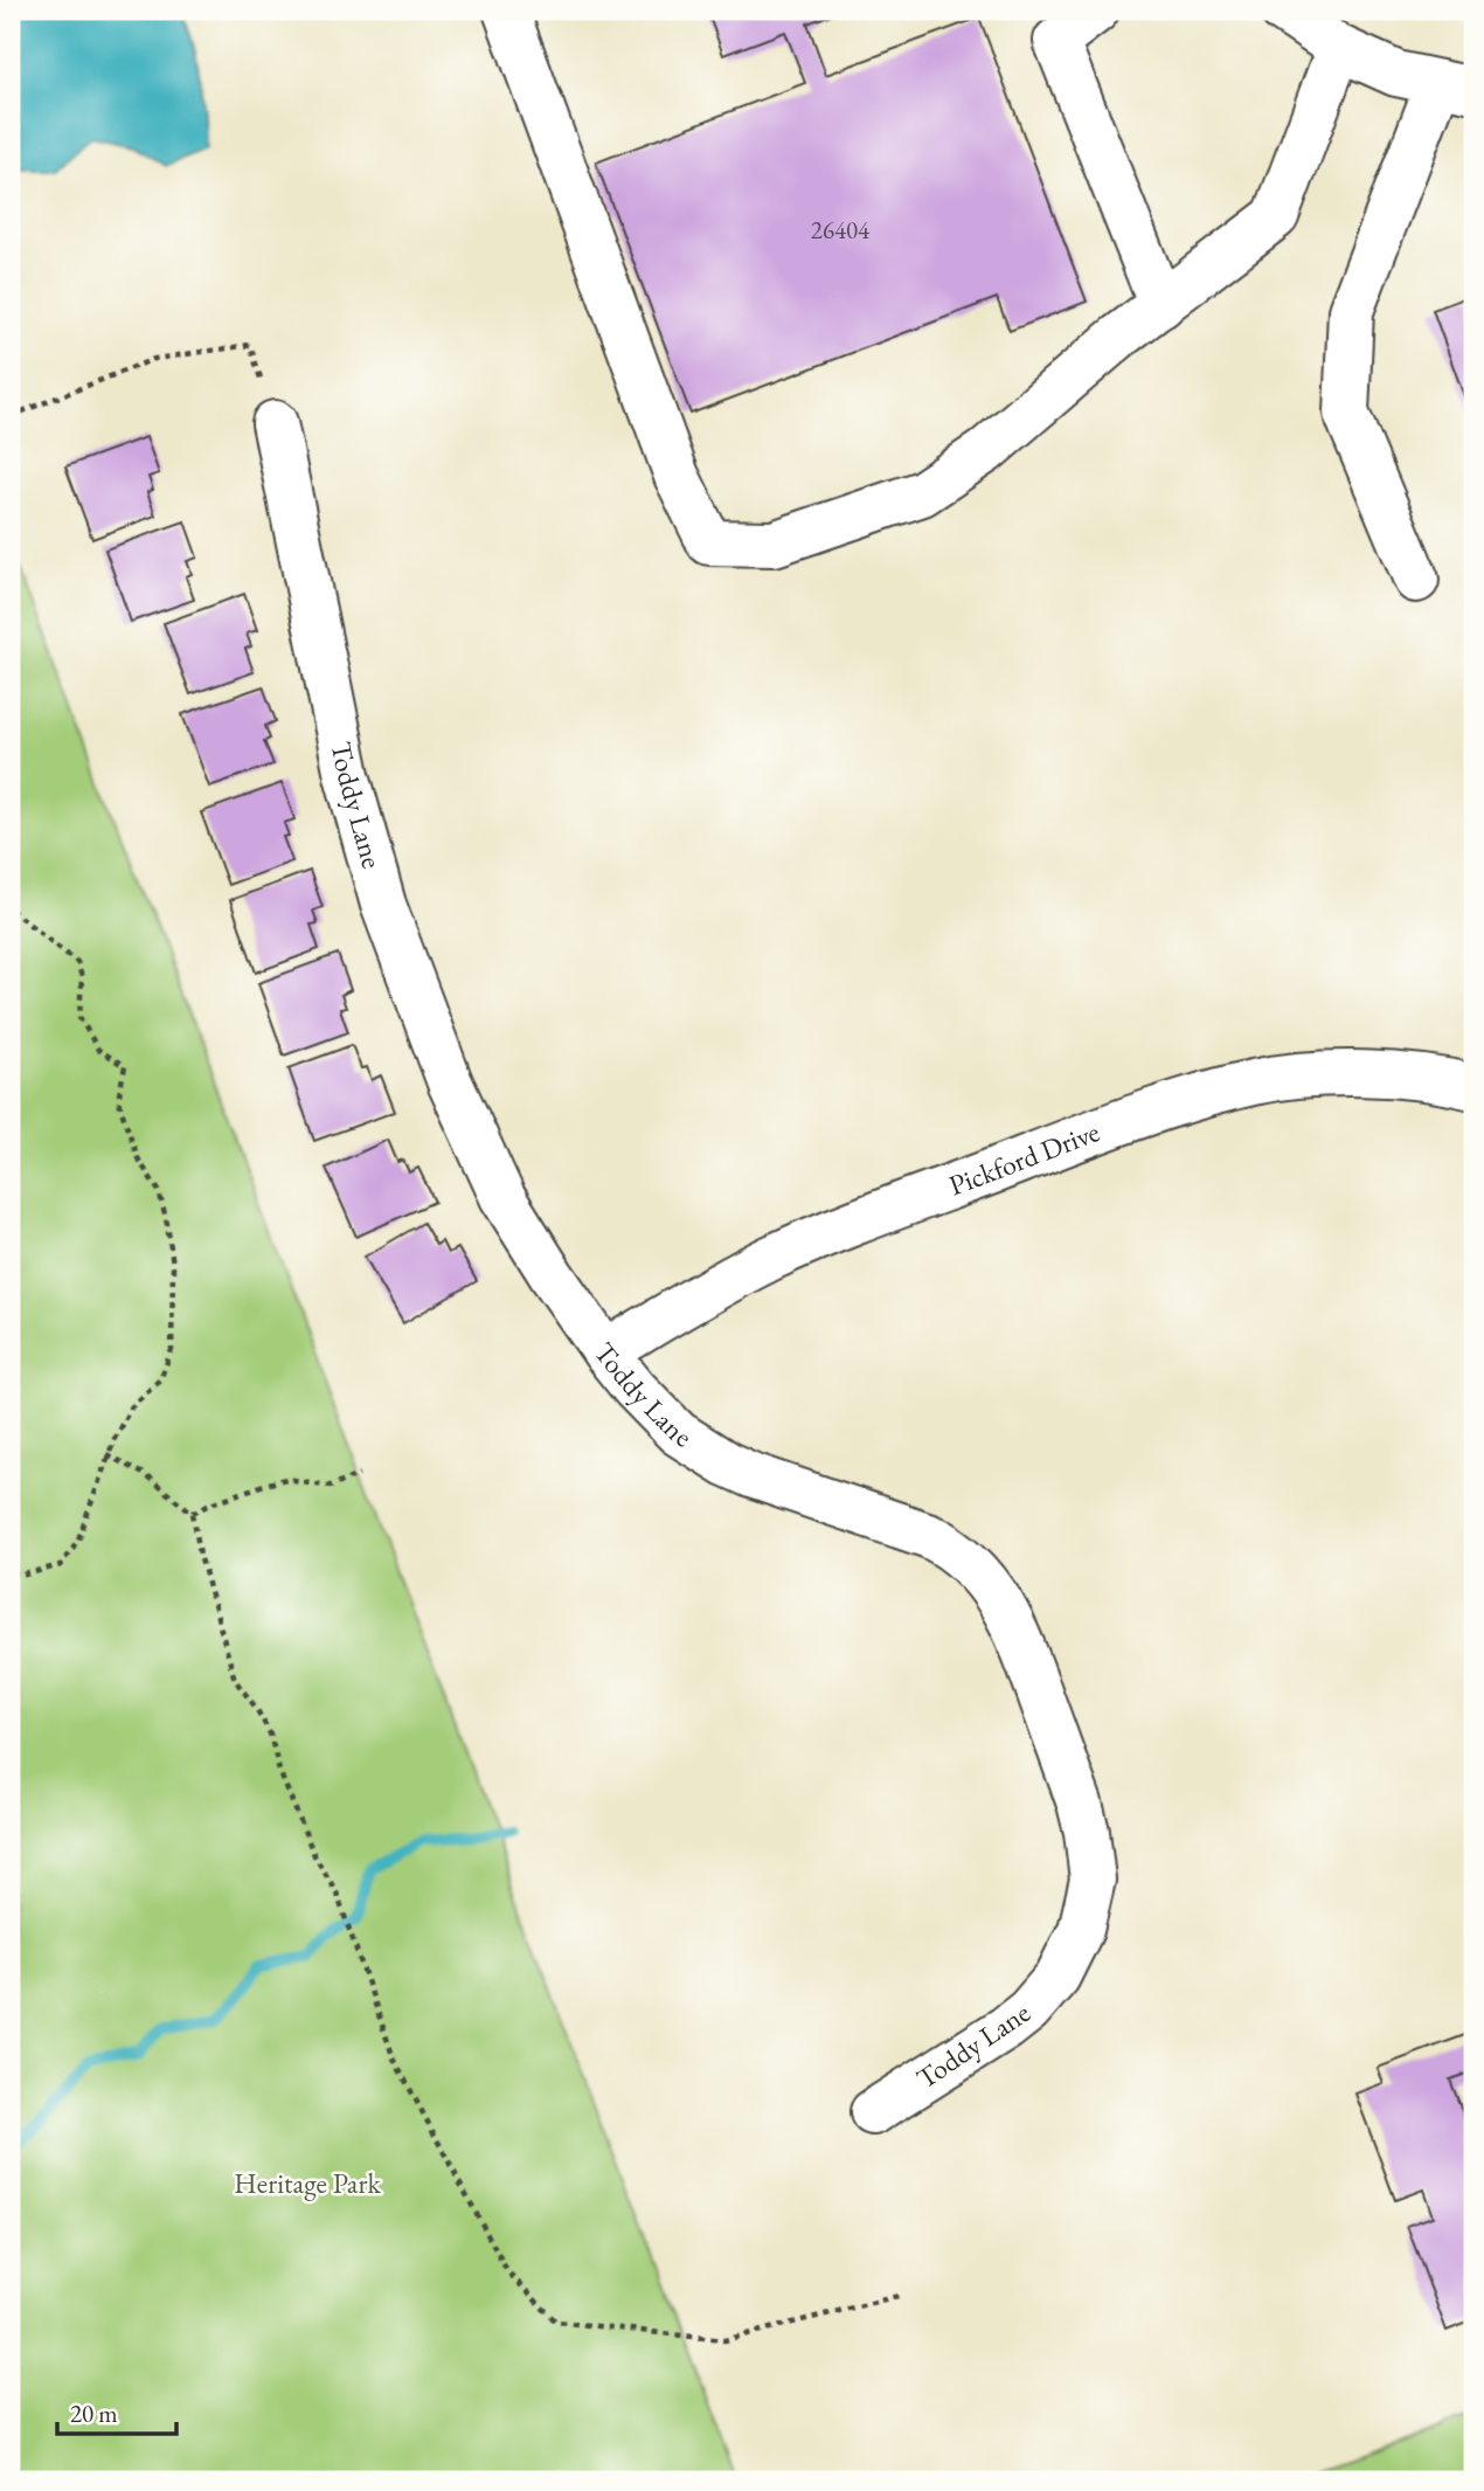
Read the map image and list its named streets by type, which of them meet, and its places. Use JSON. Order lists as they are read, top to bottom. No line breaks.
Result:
{"streets":{"street":["Toddy Lane","Pickford Drive"]},"crossings":[["Toddy Lane","Pickford Drive"]],"parks":["Heritage Park"],"house_numbers":["26404"],"scale_bar":"20 m"}
